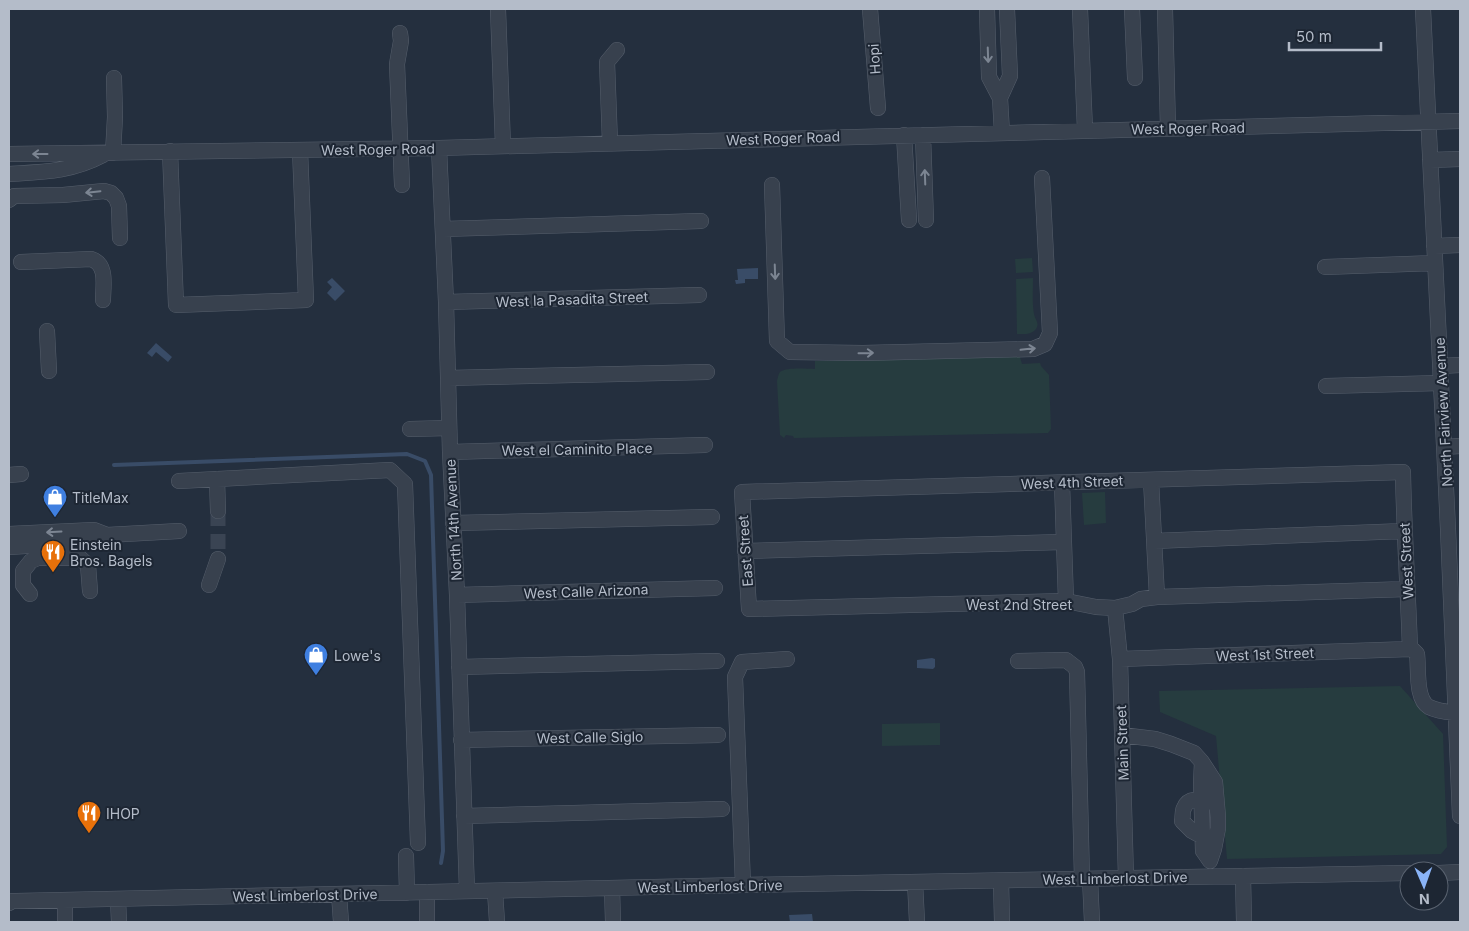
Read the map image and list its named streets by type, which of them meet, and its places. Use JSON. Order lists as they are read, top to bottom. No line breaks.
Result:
{"streets":{"street":["Hopi","West Roger Road","West la Pasadita Street","North Fairview Avenue","West el Caminito Place","West 4th Street","North 14th Avenue","East Street","West Street","West Calle Arizona","West 2nd Street","West 1st Street","West Calle Siglo","Main Street","West Limberlost Drive"]},"crossings":[["West Roger Road","North Fairview Avenue"],["West Roger Road","North 14th Avenue"],["West la Pasadita Street","North 14th Avenue"],["North Fairview Avenue","West Street"],["West el Caminito Place","North 14th Avenue"],["West 4th Street","East Street"],["West 4th Street","West Street"],["North 14th Avenue","West Calle Arizona"],["North 14th Avenue","West Calle Siglo"],["North 14th Avenue","West Limberlost Drive"],["East Street","West 2nd Street"],["West Street","West 2nd Street"],["West Street","West 1st Street"],["West 2nd Street","Main Street"],["West 1st Street","Main Street"],["Main Street","West Limberlost Drive"]],"places":{"shop":["TitleMax","Lowe's"],"restaurant":["Einstein Bros. Bagels","IHOP"]},"scale_bar":"50 m","north":"bottom"}
